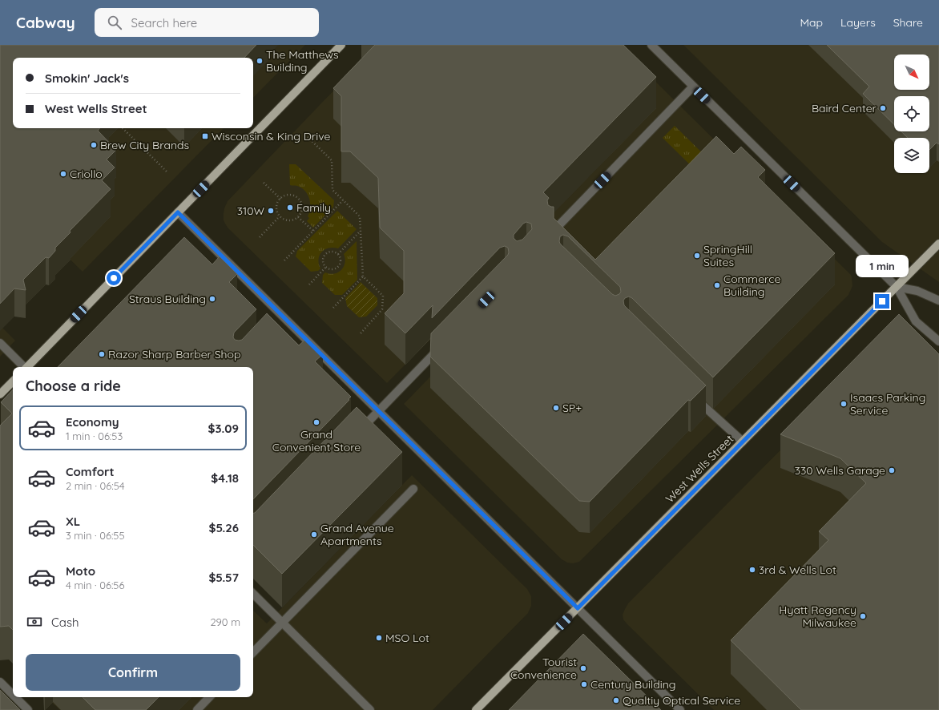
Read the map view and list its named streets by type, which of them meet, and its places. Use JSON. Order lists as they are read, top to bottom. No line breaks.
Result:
{"streets":{"main road":["West Wells Street"]},"places":{"other":["The Matthews Building","Baird Center","Brew City Brands","Criollo","Family","310W","SpringHill Suites","Commerce Building","Straus Building","Razor Sharp Barber Shop","Isaacs Parking Service","SP+","Grand Convenient Store","330 Wells Garage","Grand Avenue Apartments","3rd & Wells Lot","Hyatt Regency Milwaukee","MSO Lot","Tourist Convenience","Century Building","Qualtiy Optical Service"],"transit":["Wisconsin & King Drive"]},"north":"bottom right","page":{"header":"Cabway","search":"Search here","nav":["Map","Layers","Share"],"banner":["Smokin' Jack's","West Wells Street"],"bubble":"1 min","heading":"Choose a ride","list":[{"name":"Economy","note":"1 min · 06:53","value":"$3.09"},{"name":"Comfort","note":"2 min · 06:54","value":"$4.18"},{"name":"XL","note":"3 min · 06:55","value":"$5.26"},{"name":"Moto","note":"4 min · 06:56","value":"$5.57"}],"pay":["Cash","290 m"],"buttons":"Confirm"}}
